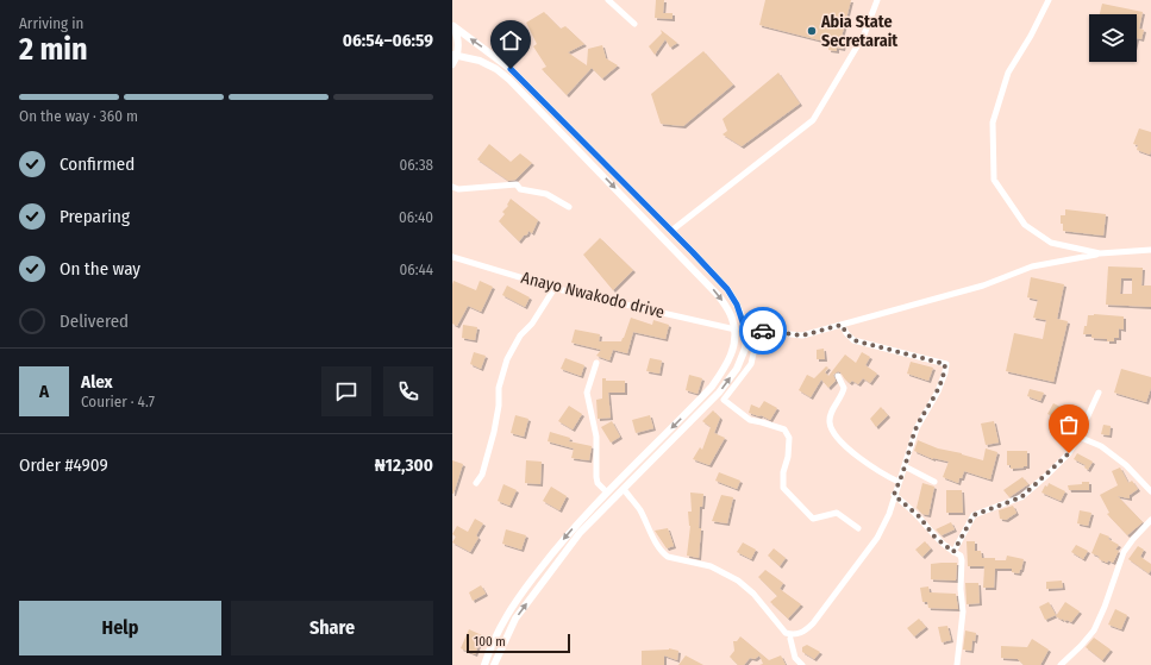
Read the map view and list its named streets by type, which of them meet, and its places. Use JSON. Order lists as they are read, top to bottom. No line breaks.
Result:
{"streets":{"street":["Anayo Nwakodo drive"]},"places":["Abia State Secretarait"],"scale_bar":"100 m","page":{"heading":["2 min","Arriving in","06:54–06:59"],"panel":["Alex","Courier · 4.7","Order #4909","₦12,300"],"bar":"On the way · 360 m","list":[["Confirmed","06:38"],["Preparing","06:40"],["On the way","06:44"],"Delivered"],"round":"A","buttons":["Help","Share"],"scale":"100 m"}}
